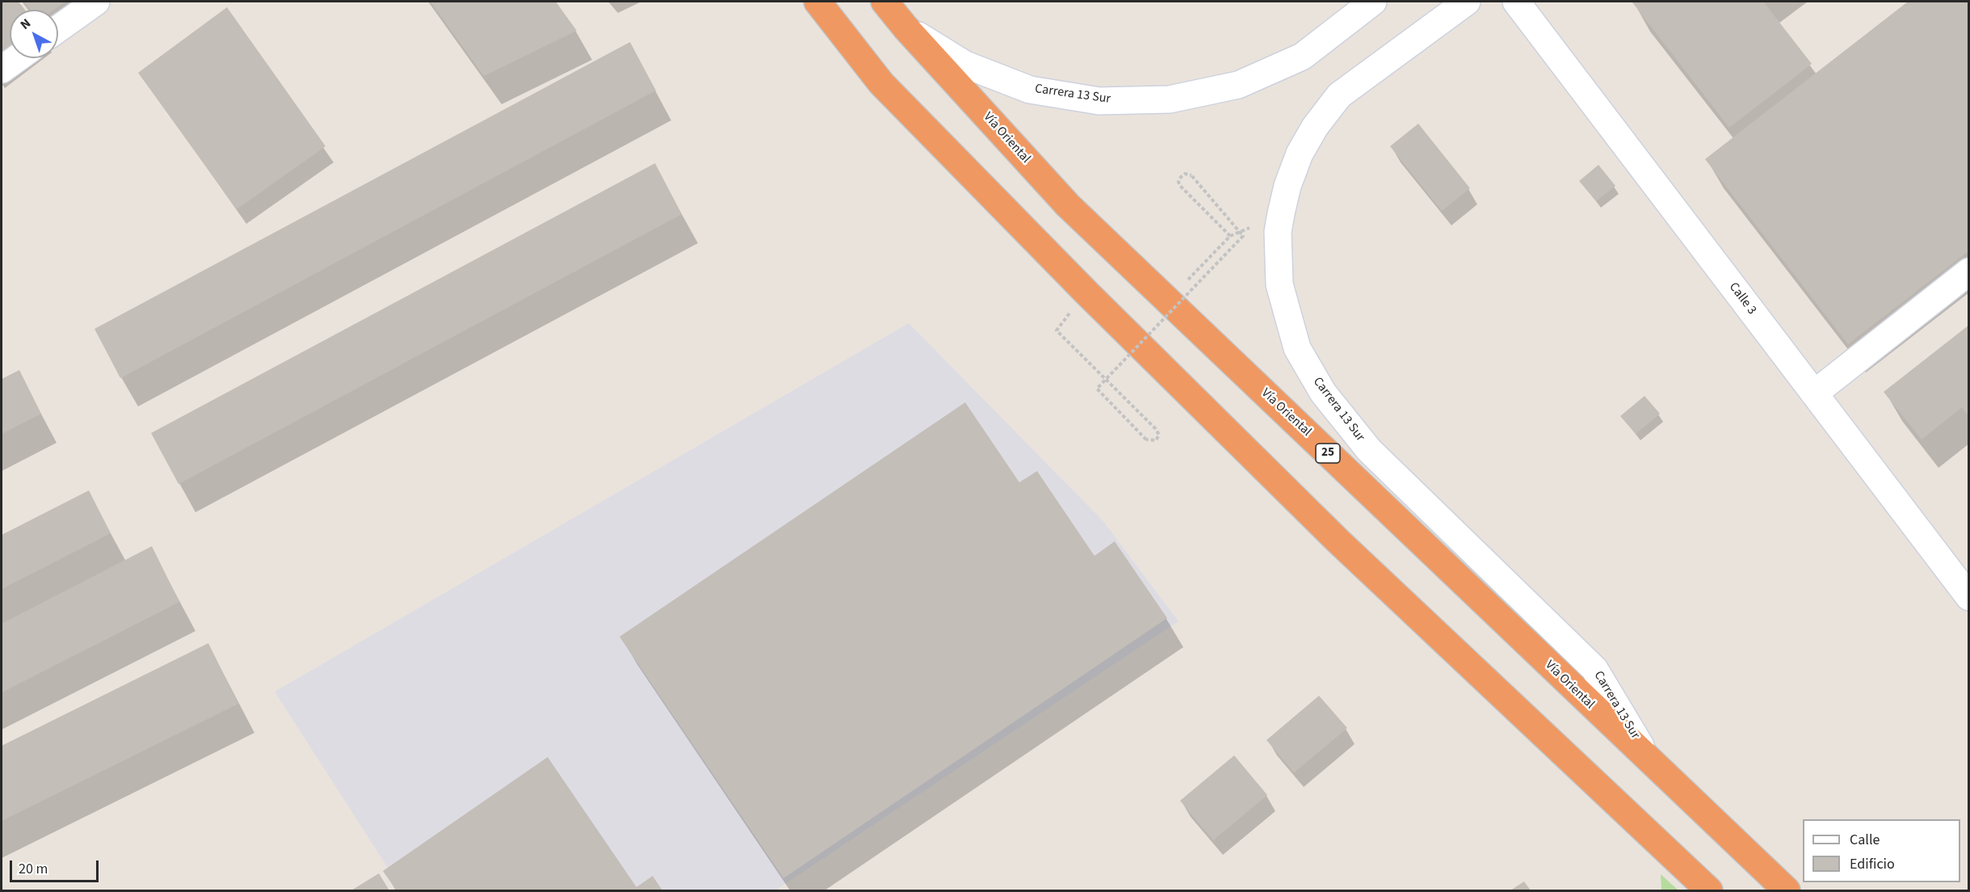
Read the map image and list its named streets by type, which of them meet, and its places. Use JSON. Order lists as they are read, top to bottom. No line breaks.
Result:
{"streets":{"highway":["Vía Oriental","25"],"street":["Carrera 13 Sur","Calle 3"]},"crossings":[["Carrera 13 Sur","Vía Oriental"]],"legend":["Calle","Edificio"],"scale_bar":"20 m","north":"top left"}
